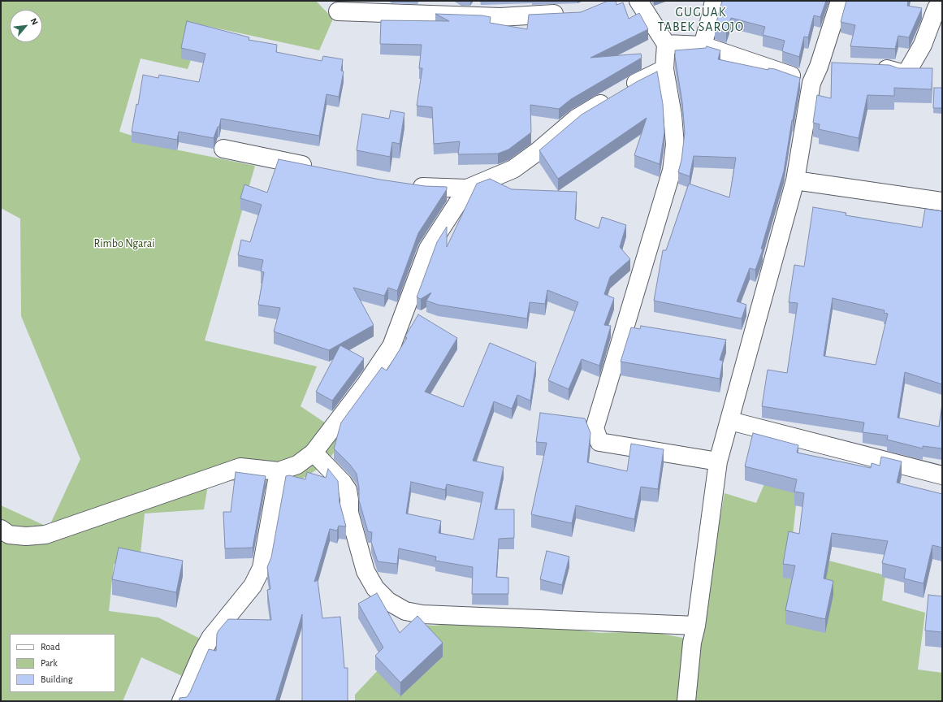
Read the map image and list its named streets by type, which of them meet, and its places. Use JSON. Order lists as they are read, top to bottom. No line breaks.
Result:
{"districts":["GUGUAK TABEK SAROJO"],"parks":["Rimbo Ngarai"],"legend":["Road","Park","Building"],"north":"top right"}
